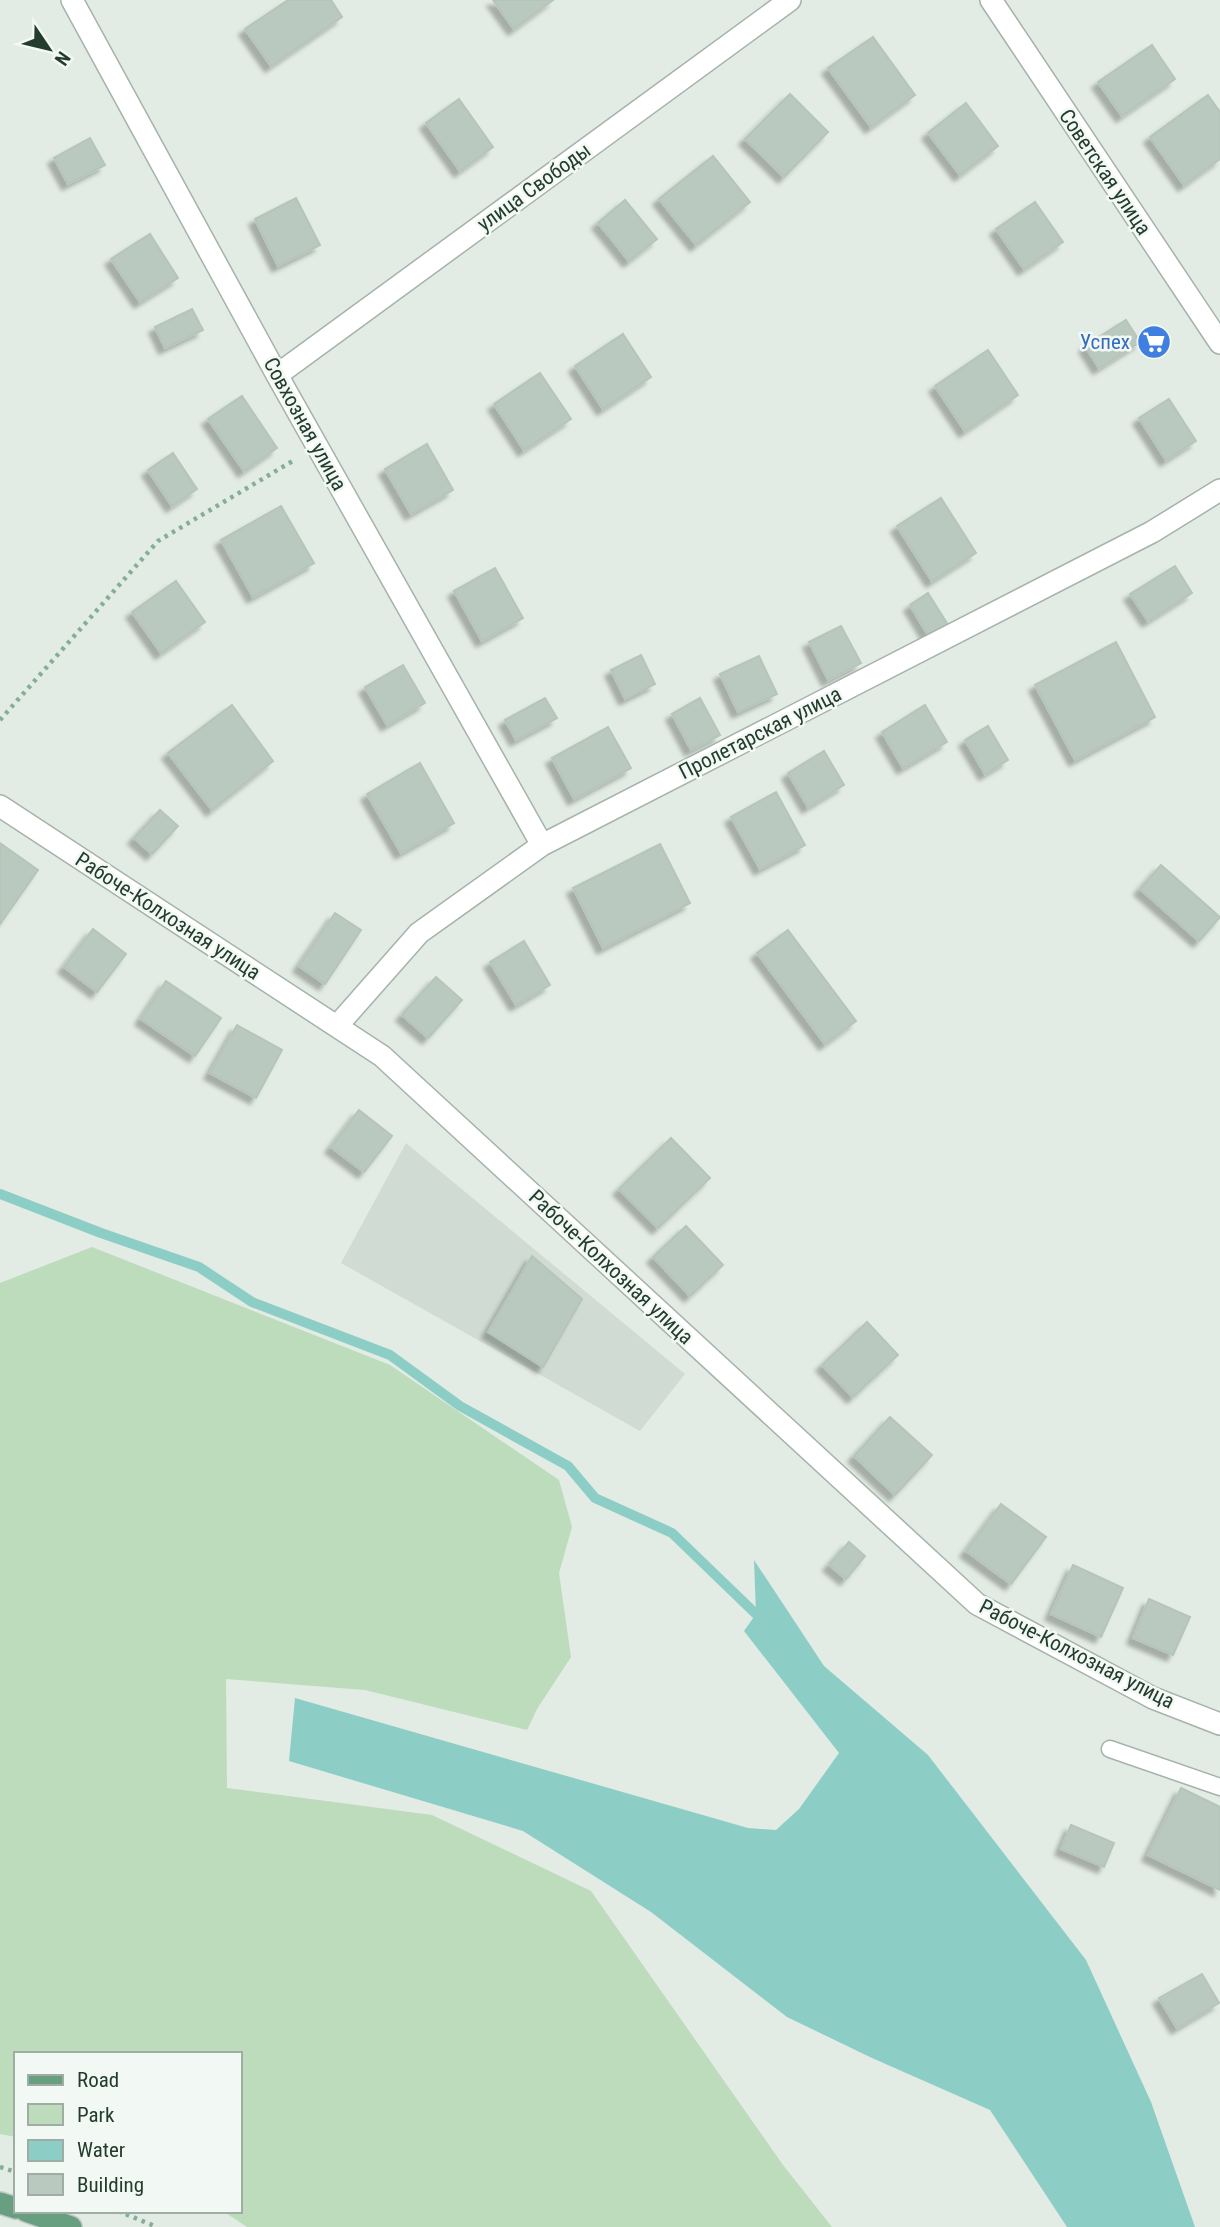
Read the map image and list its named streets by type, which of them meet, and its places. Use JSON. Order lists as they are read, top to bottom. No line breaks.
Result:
{"streets":{"street":["Советская улица","улица Свободы","Совхозная улица","Пролетарская улица","Рабоче-Колхозная улица"]},"crossings":[["улица Свободы","Совхозная улица"],["Совхозная улица","Пролетарская улица"],["Пролетарская улица","Рабоче-Колхозная улица"]],"places":{"supermarket":["Успех"]},"legend":["Road","Park","Water","Building"],"north":"bottom right"}
